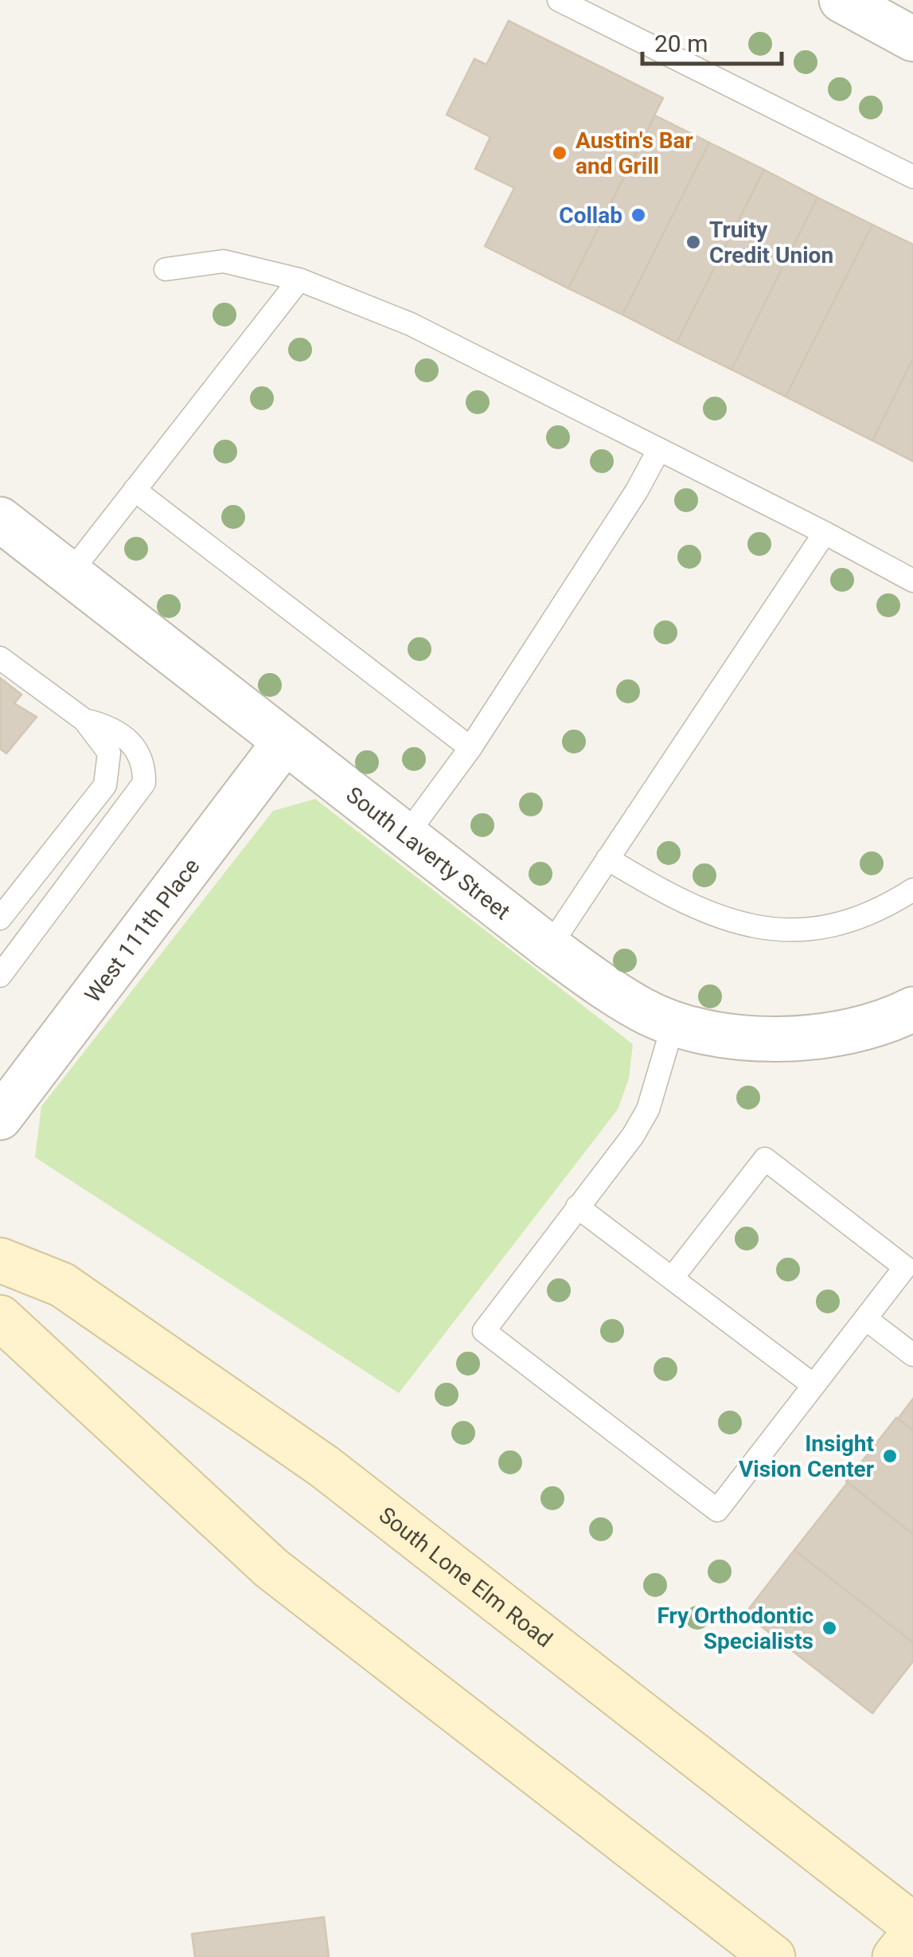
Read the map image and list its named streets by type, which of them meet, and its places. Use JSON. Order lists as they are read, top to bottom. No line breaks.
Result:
{"streets":{"street":["South Laverty Street","West 111th Place","South Lone Elm Road"]},"crossings":[["South Laverty Street","West 111th Place"]],"places":["Austin's Bar and Grill","Collab","Truity Credit Union","Insight Vision Center","Fry Orthodontic Specialists"],"scale_bar":"20 m"}
